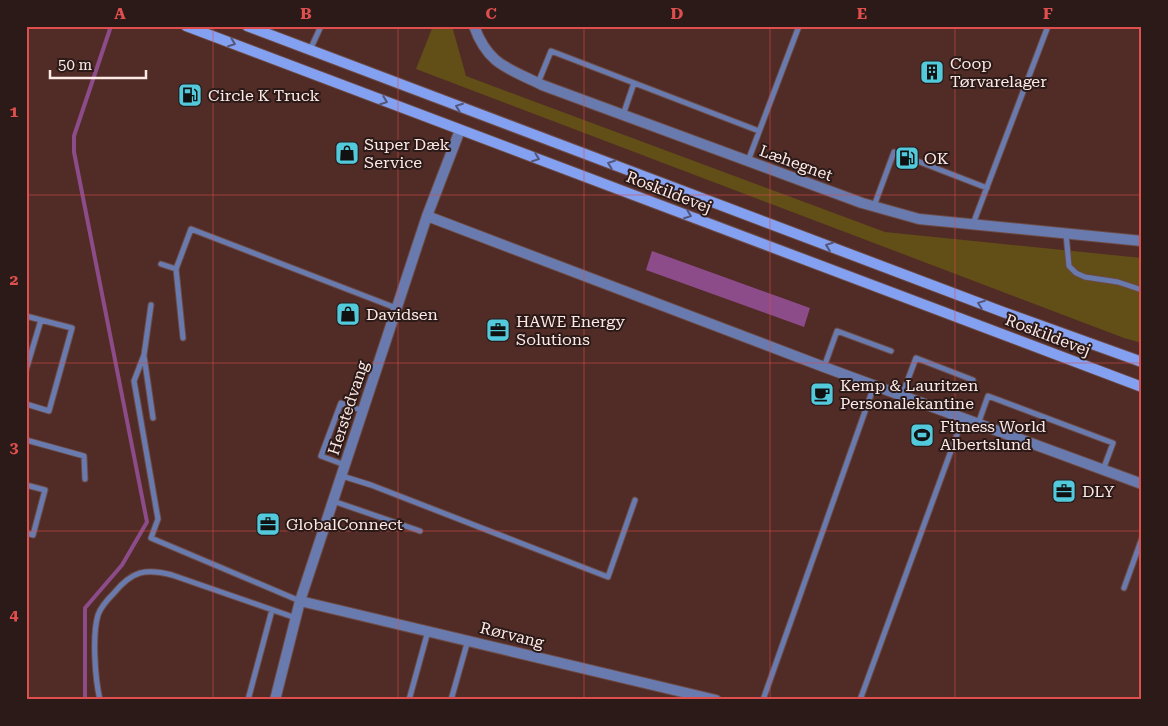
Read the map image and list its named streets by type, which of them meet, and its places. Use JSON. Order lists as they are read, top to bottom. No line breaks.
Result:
{"streets":{"main road":["Roskildevej"],"street":["Læhegnet","Herstedvang","Rørvang"]},"crossings":[["Roskildevej","Herstedvang"],["Herstedvang","Rørvang"]],"places":{"building":["Coop Tørvarelager"],"fuel station":["Circle K Truck","OK"],"shop":["Super Dæk Service","Davidsen"],"office":["HAWE Energy Solutions","DLY","GlobalConnect"],"cafe":["Kemp & Lauritzen Personalekantine"],"sports":["Fitness World Albertslund"]},"scale_bar":"50 m","grid":{"columns":["A","B","C","D","E","F"],"rows":["1","2","3","4"]}}
